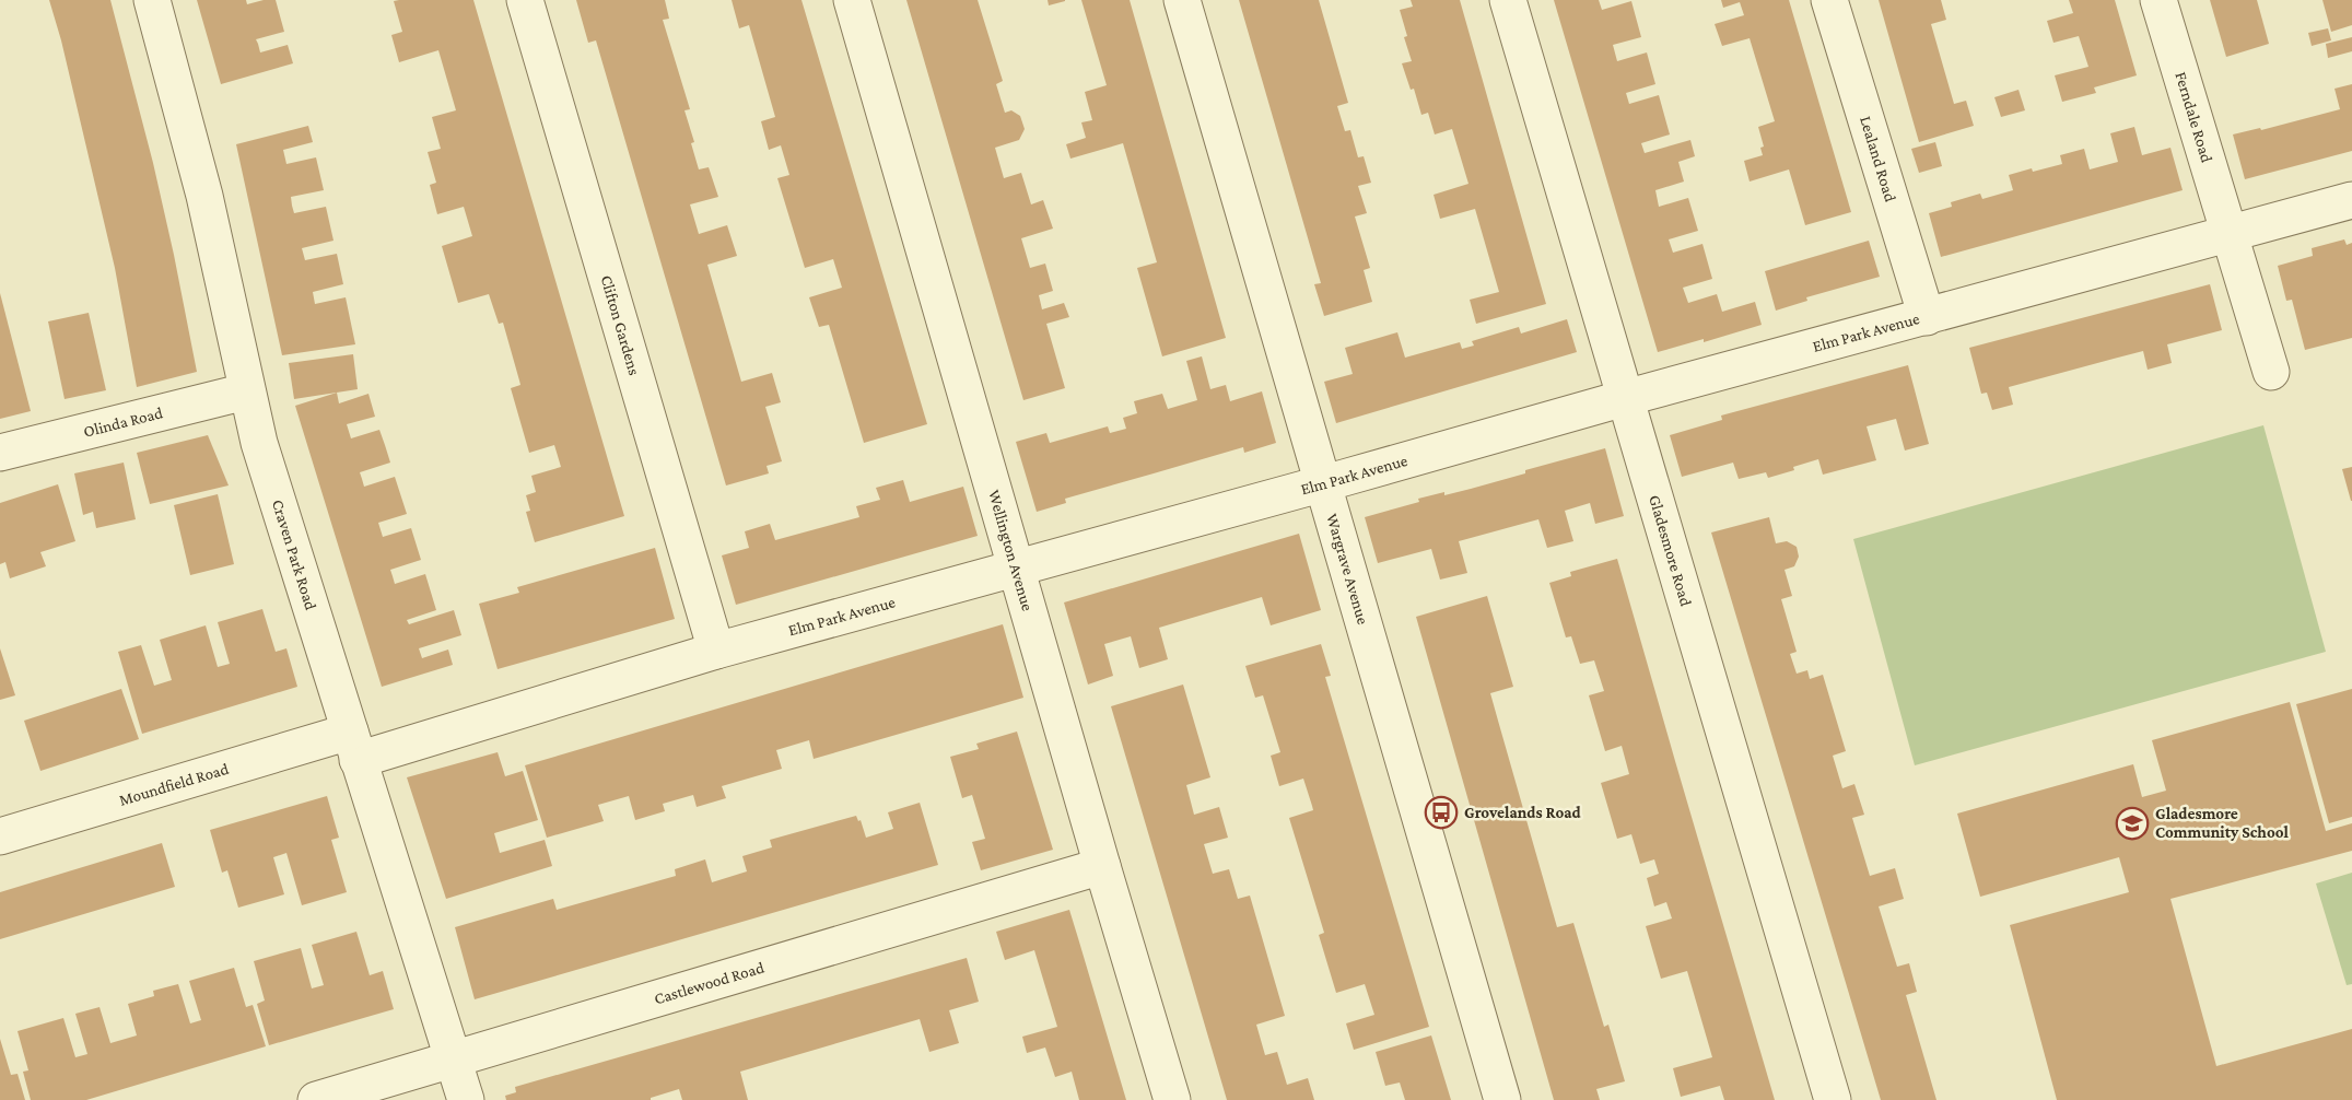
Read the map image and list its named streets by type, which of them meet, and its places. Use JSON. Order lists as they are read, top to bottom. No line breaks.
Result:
{"streets":{"street":["Ferndale Road","Lealand Road","Clifton Gardens","Elm Park Avenue","Olinda Road","Wellington Avenue","Gladesmore Road","Craven Park Road","Wargrave Avenue","Moundfield Road","Castlewood Road"]},"crossings":[["Ferndale Road","Elm Park Avenue"],["Lealand Road","Elm Park Avenue"],["Clifton Gardens","Elm Park Avenue"],["Elm Park Avenue","Wellington Avenue"],["Elm Park Avenue","Gladesmore Road"],["Elm Park Avenue","Craven Park Road"],["Elm Park Avenue","Wargrave Avenue"],["Elm Park Avenue","Moundfield Road"],["Olinda Road","Craven Park Road"],["Wellington Avenue","Castlewood Road"],["Craven Park Road","Moundfield Road"],["Craven Park Road","Castlewood Road"]],"places":{"bus stop":["Grovelands Road"],"school or university":["Gladesmore Community School"]}}
